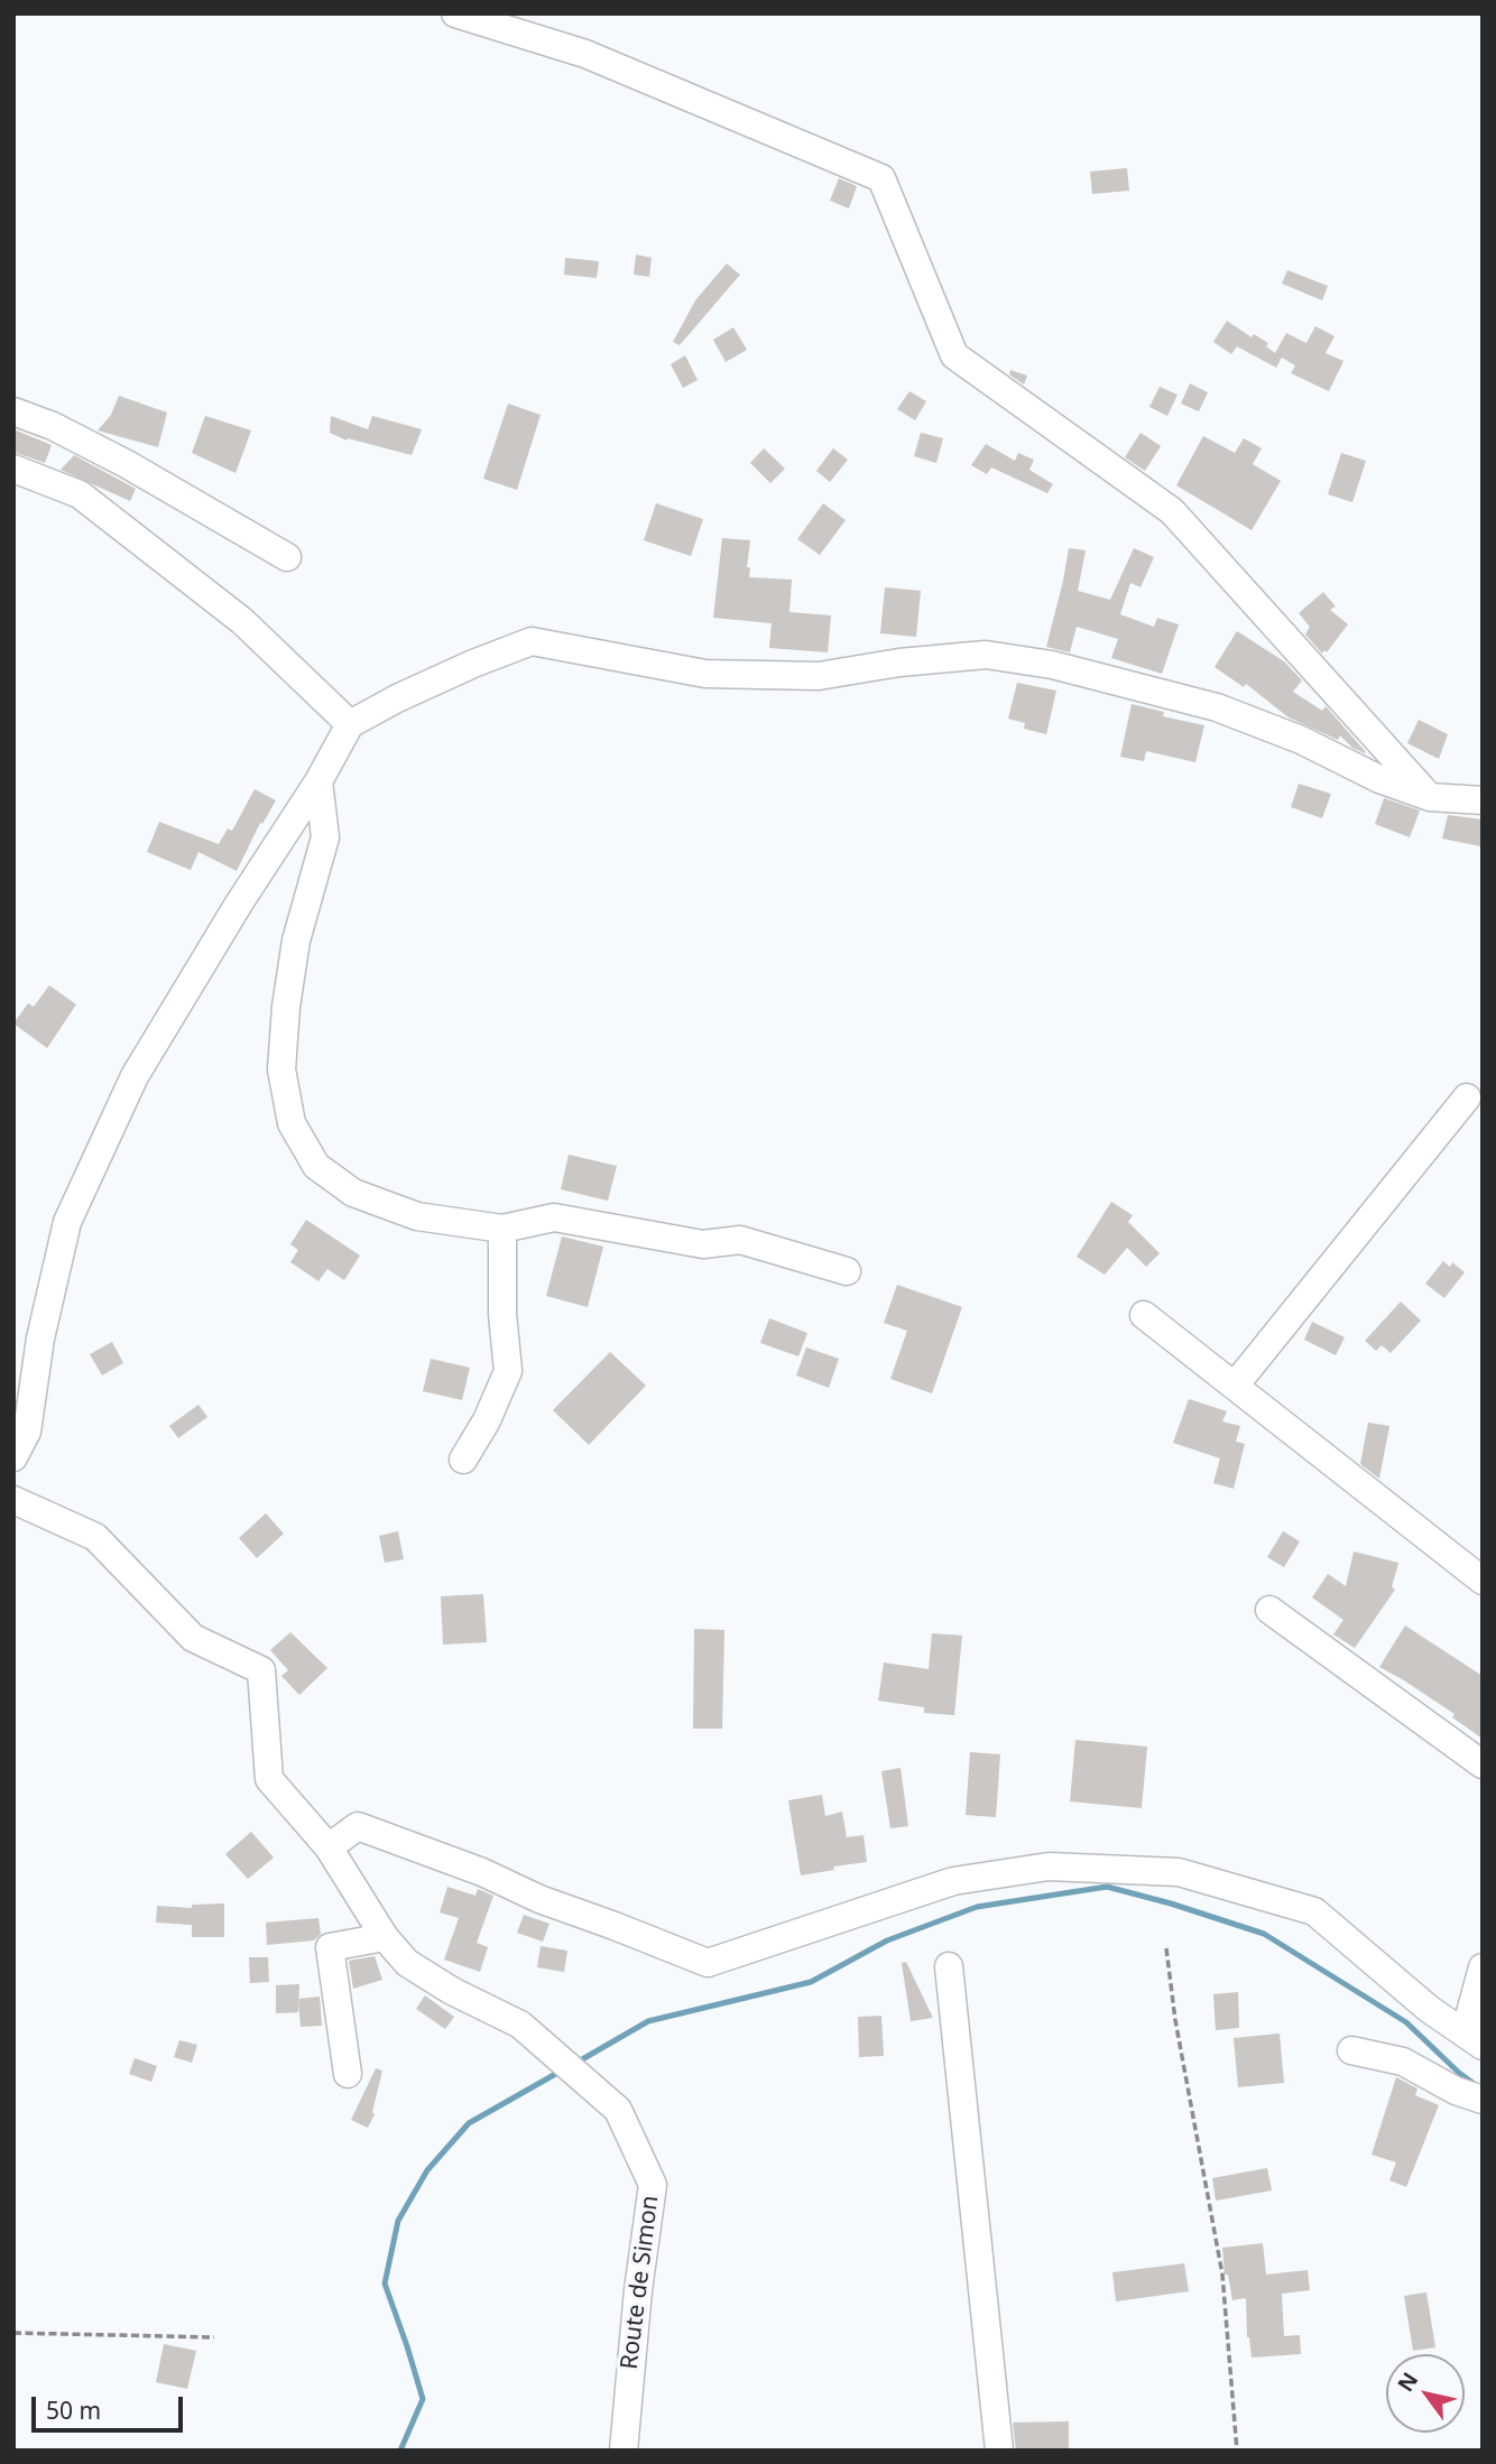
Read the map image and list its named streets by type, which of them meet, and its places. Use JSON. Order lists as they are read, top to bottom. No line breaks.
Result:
{"streets":{"street":["Route de Simon"]},"scale_bar":"50 m","north":"top left"}
